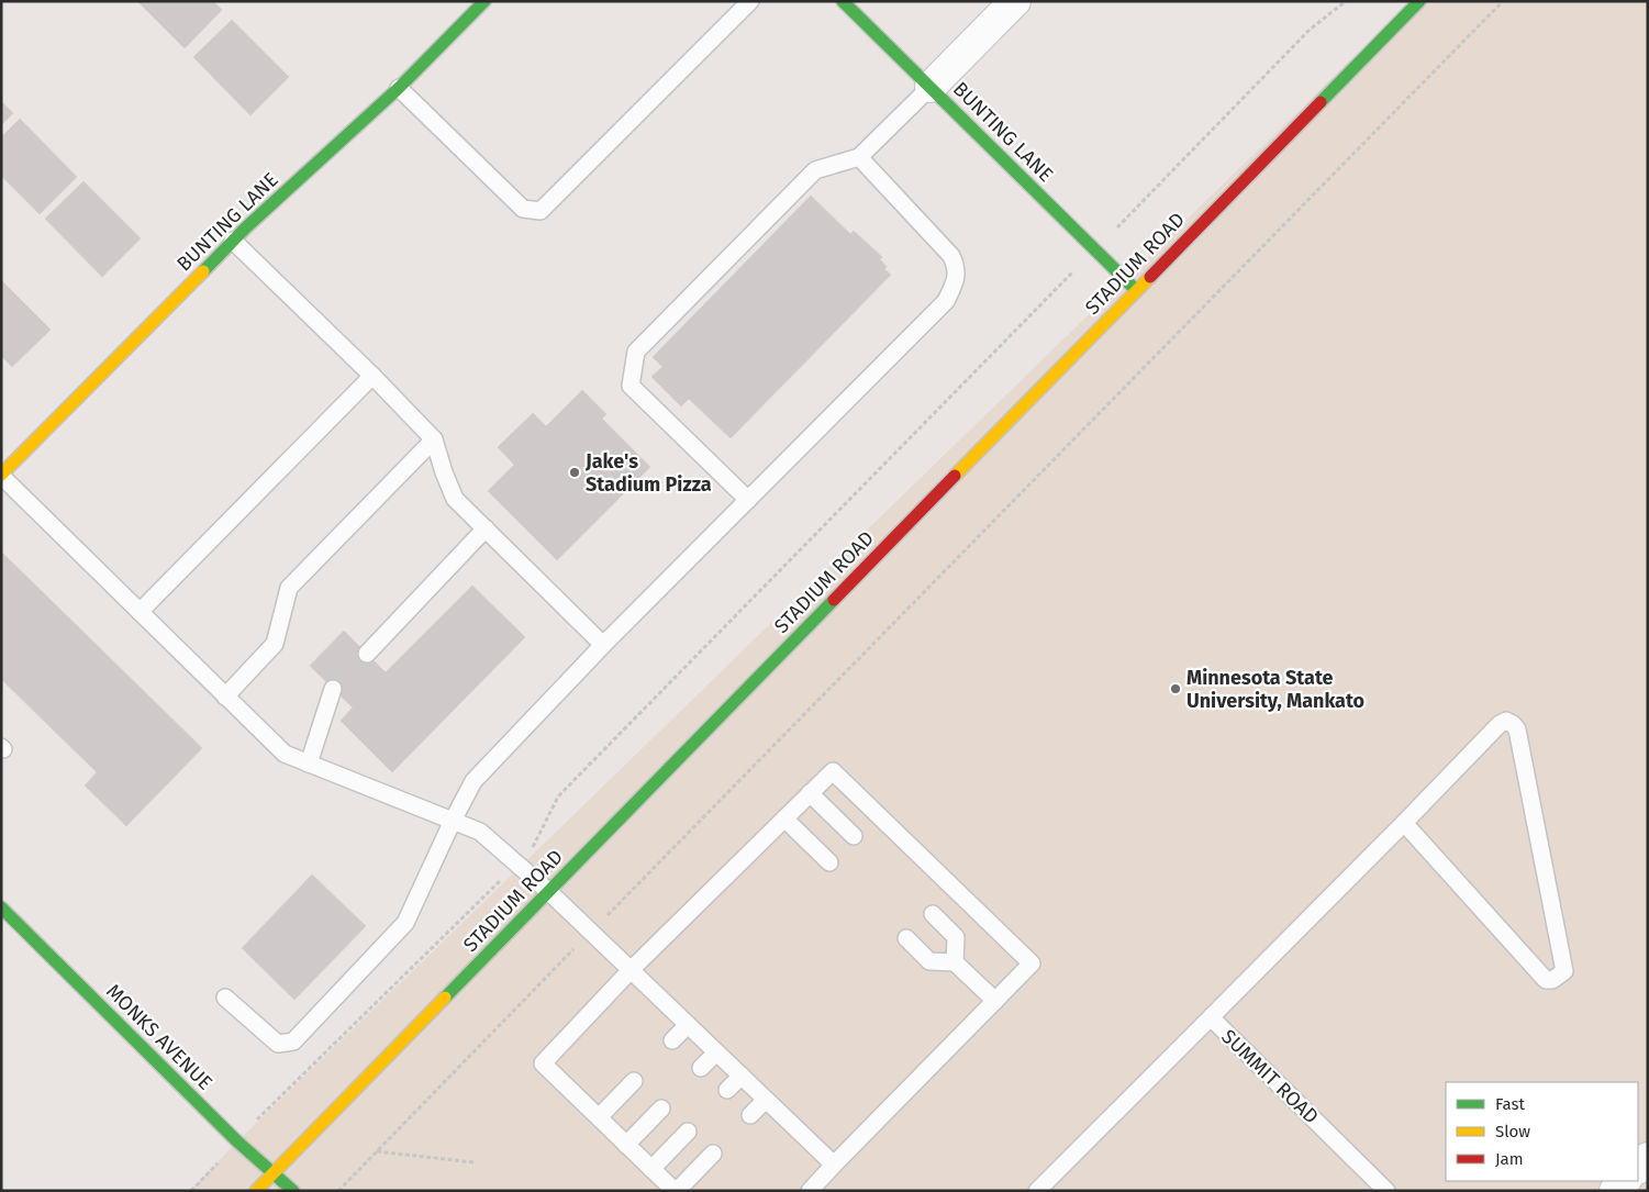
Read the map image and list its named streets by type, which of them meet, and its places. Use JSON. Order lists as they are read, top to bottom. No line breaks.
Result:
{"streets":{"street":["BUNTING LANE","STADIUM ROAD","MONKS AVENUE"],"lane":["SUMMIT ROAD"]},"crossings":[["BUNTING LANE","STADIUM ROAD"],["STADIUM ROAD","MONKS AVENUE"]],"places":["Jake's Stadium Pizza","Minnesota State University, Mankato"],"legend":["Fast","Slow","Jam"]}
